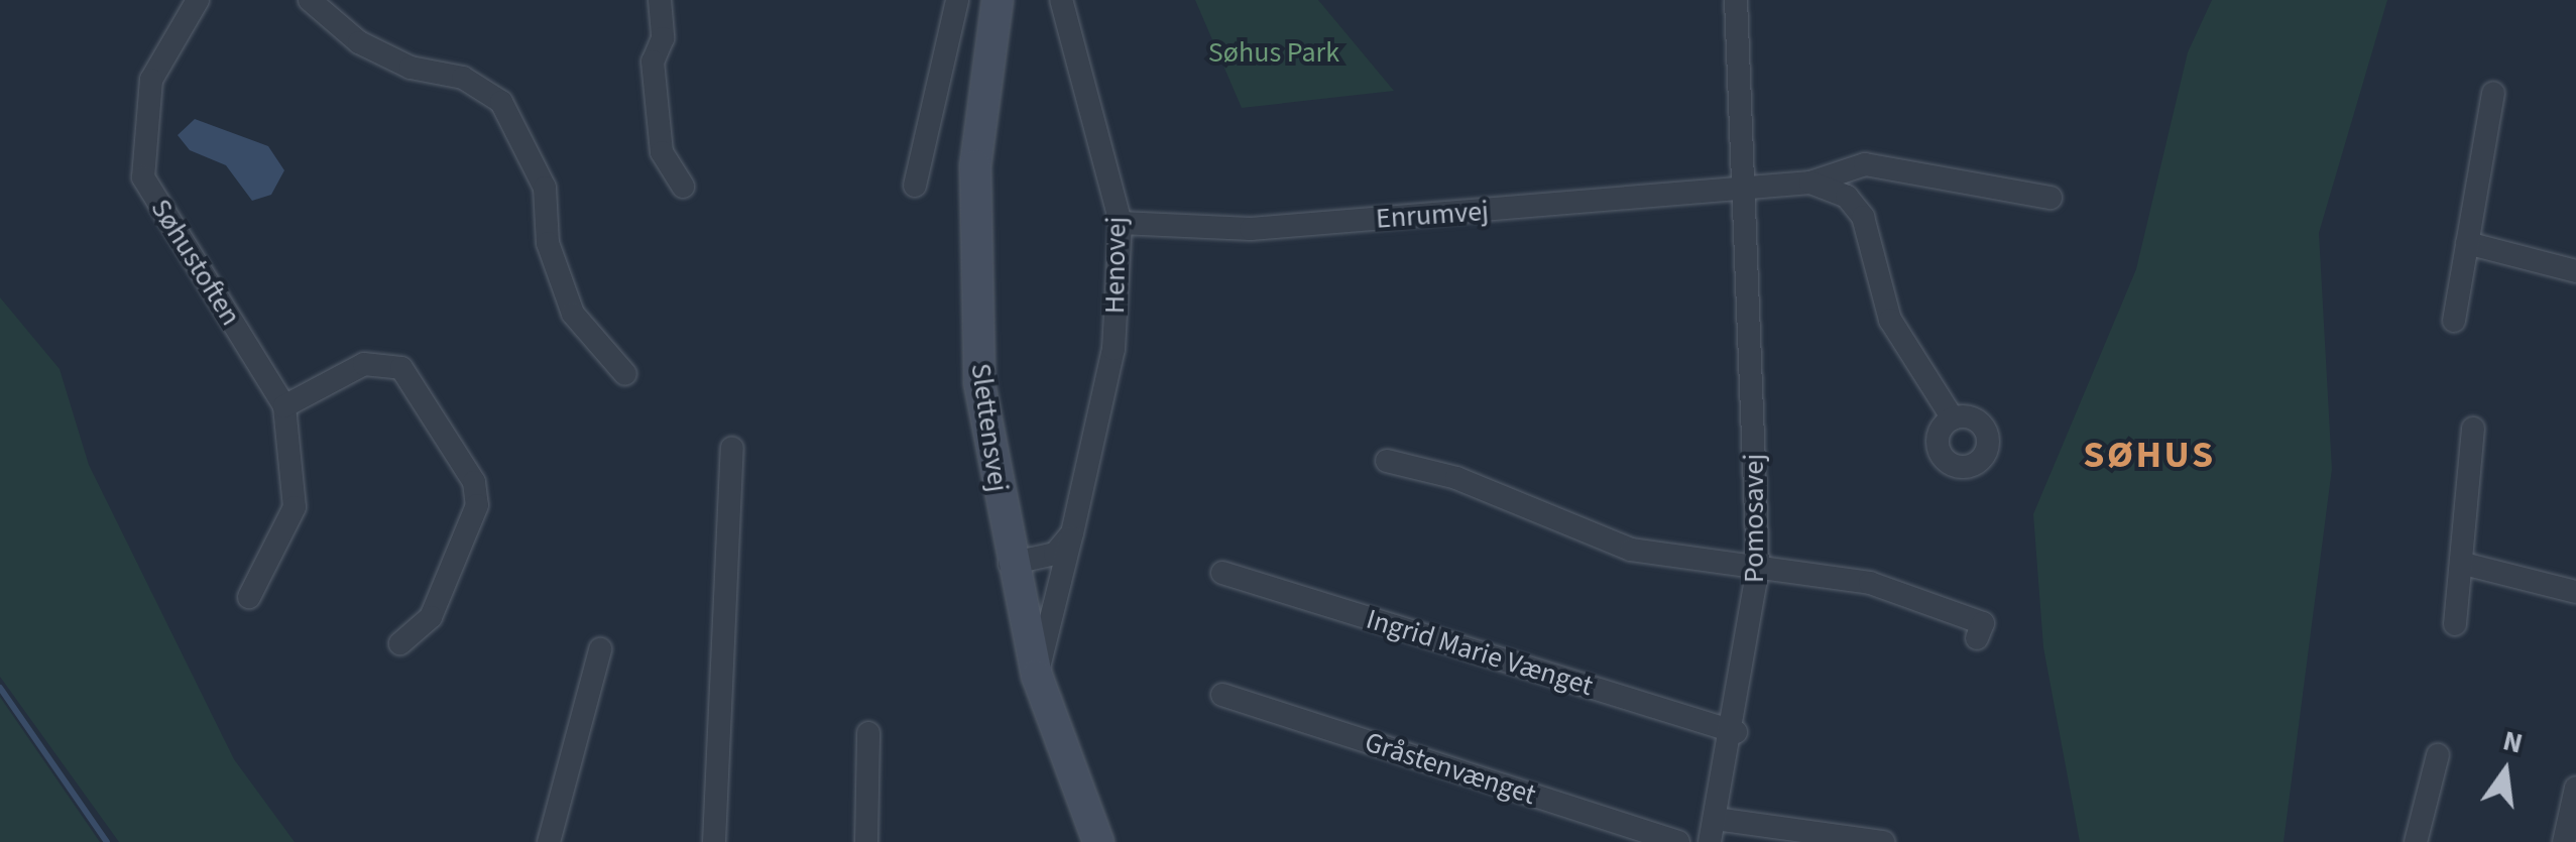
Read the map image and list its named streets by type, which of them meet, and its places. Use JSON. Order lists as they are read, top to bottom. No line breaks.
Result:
{"streets":{"street":["Enrumvej","Søhustoften","Henovej","Slettensvej","Pomosavej","Ingrid Marie Vænget","Gråstenvænget"]},"crossings":[["Enrumvej","Henovej"],["Enrumvej","Pomosavej"],["Henovej","Slettensvej"],["Pomosavej","Ingrid Marie Vænget"]],"districts":["SØHUS"],"parks":["Søhus Park"],"north":"top"}
